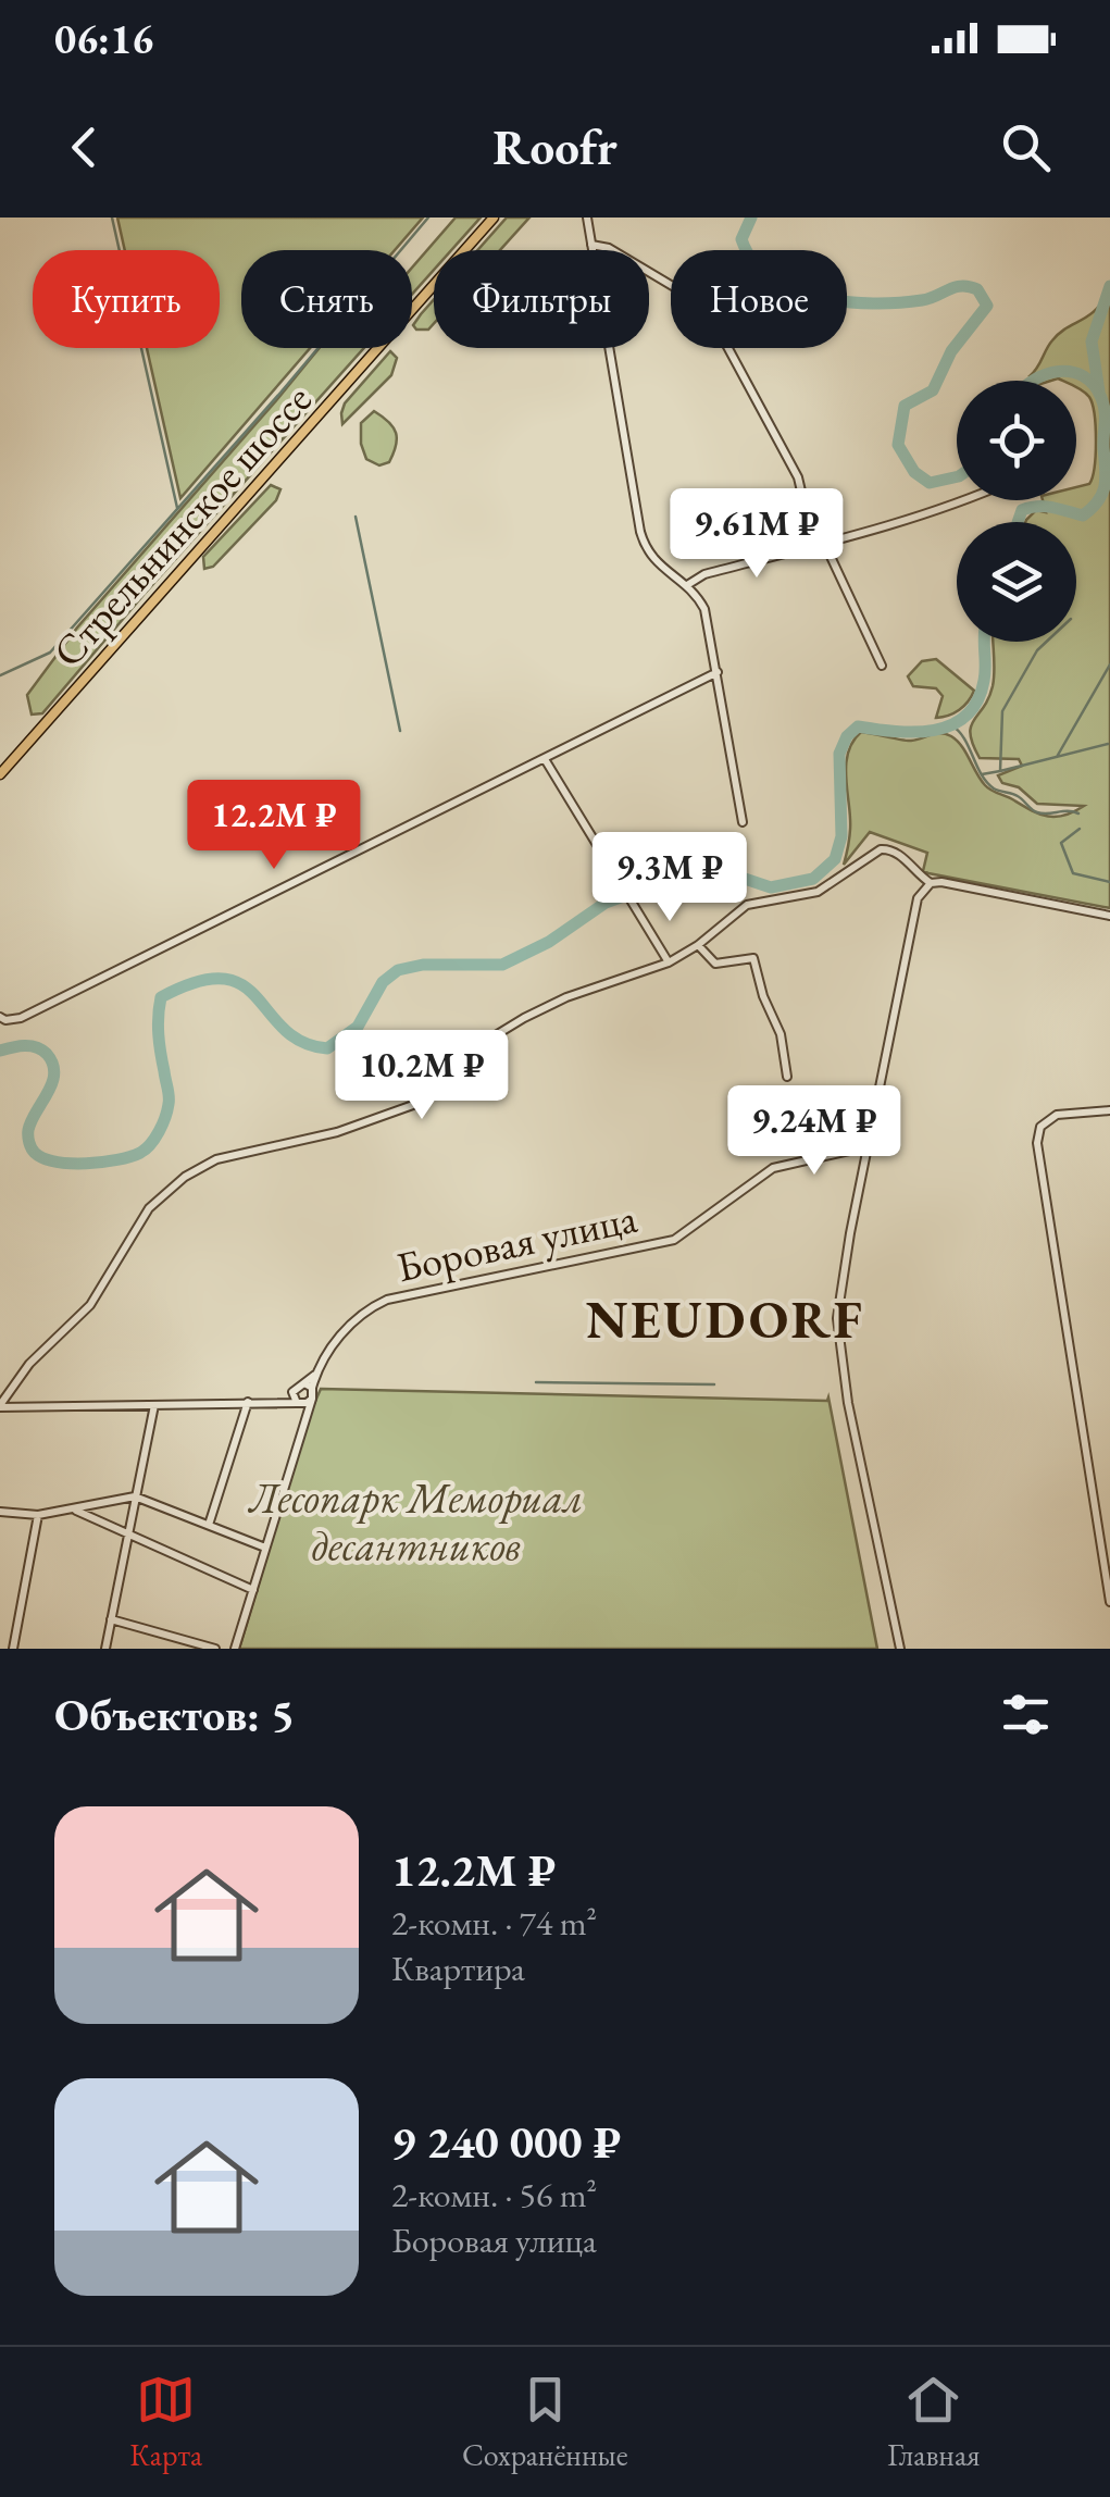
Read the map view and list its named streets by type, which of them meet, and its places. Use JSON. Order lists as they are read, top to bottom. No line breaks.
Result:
{"streets":{"main road":["Стрельнинское шоссе"],"street":["Боровая улица"]},"districts":["NEUDORF"],"parks":["Лесопарк Мемориал десантников"],"page":{"status":"06:16","header":"Roofr","chip":["Купить","Снять","Фильтры","Новое"],"price":["9.61M ₽","12.2M ₽","9.3M ₽","10.2M ₽","9.24M ₽"],"heading":"Объектов: 5","list":[{"name":"12.2M ₽","note":"2-комн. · 74 m² · Квартира"},{"name":"9 240 000 ₽","note":"2-комн. · 56 m² · Боровая улица"}],"tabs":["Карта","Сохранённые","Главная"]}}
